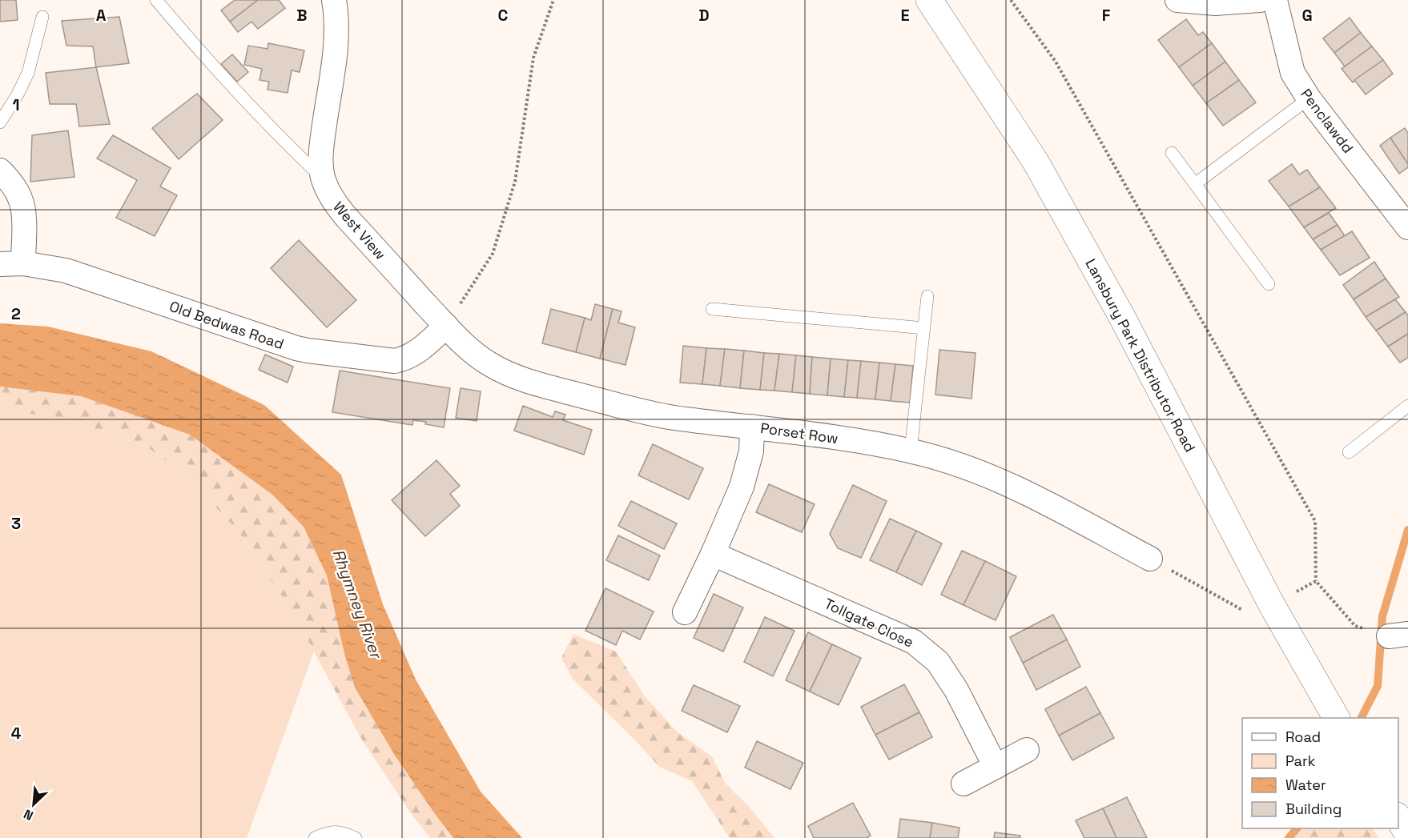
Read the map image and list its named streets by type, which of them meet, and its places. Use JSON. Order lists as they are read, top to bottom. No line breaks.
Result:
{"streets":{"street":["Penclawdd","West View","Old Bedwas Road","Lansbury Park Distributor Road","Porset Row","Tollgate Close"]},"crossings":[["West View","Old Bedwas Road"],["West View","Porset Row"],["Old Bedwas Road","Porset Row"]],"water":["Rhymney River"],"legend":["Road","Park","Water","Building"],"north":"bottom left","grid":{"columns":["A","B","C","D","E","F","G"],"rows":["1","2","3","4"]}}
